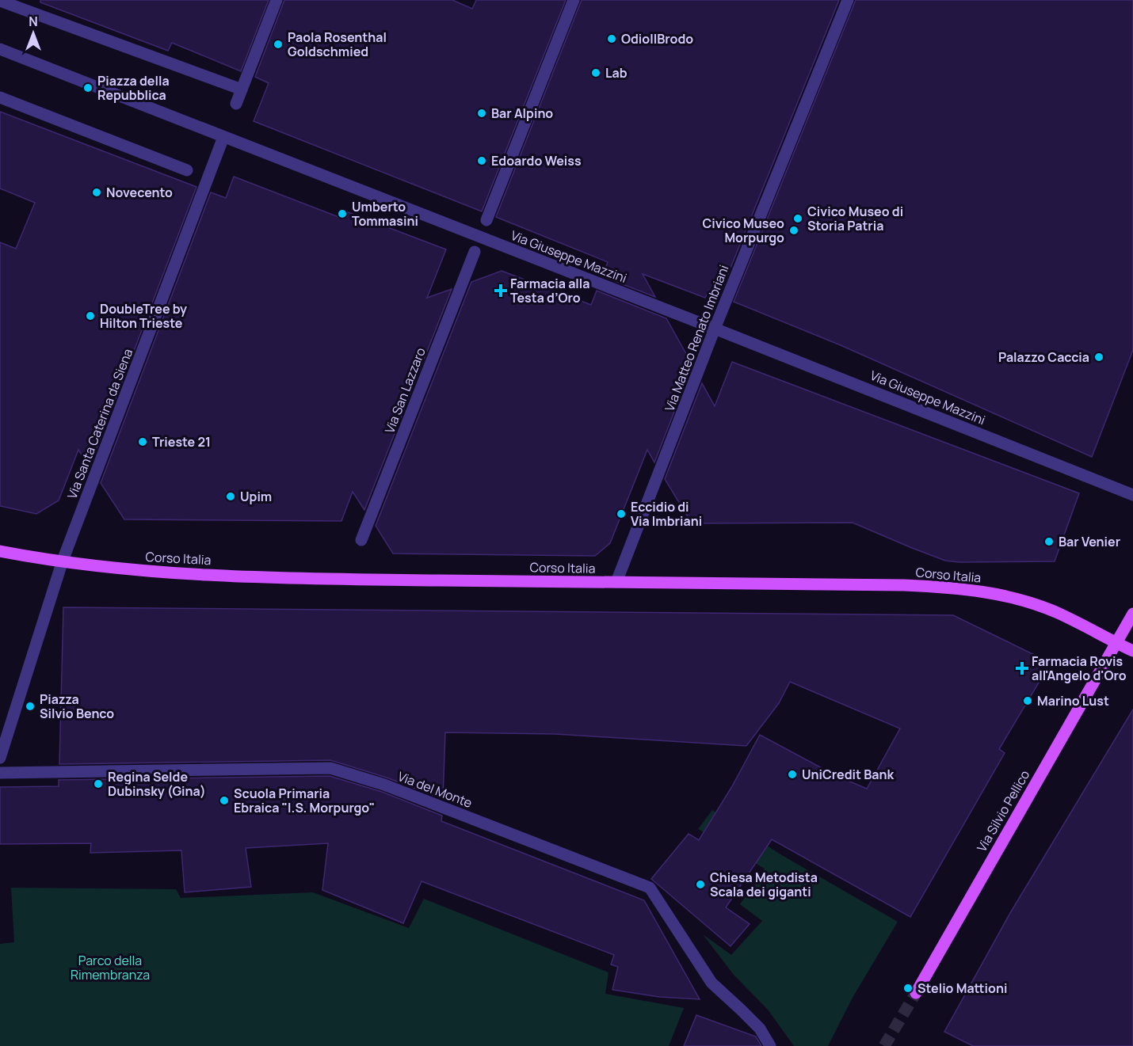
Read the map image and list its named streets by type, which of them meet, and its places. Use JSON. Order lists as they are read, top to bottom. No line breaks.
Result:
{"streets":{"main road":["Corso Italia","Via Silvio Pellico"],"street":["Via Giuseppe Mazzini","Via Matteo Renato Imbriani","Via San Lazzaro","Via Santa Caterina da Siena","Via del Monte"]},"crossings":[["Via Giuseppe Mazzini","Via Matteo Renato Imbriani"],["Via Giuseppe Mazzini","Via Santa Caterina da Siena"],["Via Matteo Renato Imbriani","Corso Italia"],["Via Santa Caterina da Siena","Corso Italia"],["Corso Italia","Via Silvio Pellico"]],"parks":["Parco della Rimembranza"],"places":{"other":["OdioIlBrodo","Paola Rosenthal Goldschmied","Lab","Piazza della Repubblica","Bar Alpino","Edoardo Weiss","Novecento","Umberto Tommasini","Civico Museo di Storia Patria","Civico Museo Morpurgo","DoubleTree by Hilton Trieste","Palazzo Caccia","Trieste 21","Upim","Eccidio di Via Imbriani","Bar Venier","Marino Lust","Piazza Silvio Benco","UniCredit Bank","Regina Selde Dubinsky (Gina)","Scuola Primaria Ebraica \"I.S. Morpurgo\"","Chiesa Metodista Scala dei giganti","Stelio Mattioni"],"health":["Farmacia alla Testa d’Oro","Farmacia Rovis all'Angelo d'Oro"]},"north":"top"}
